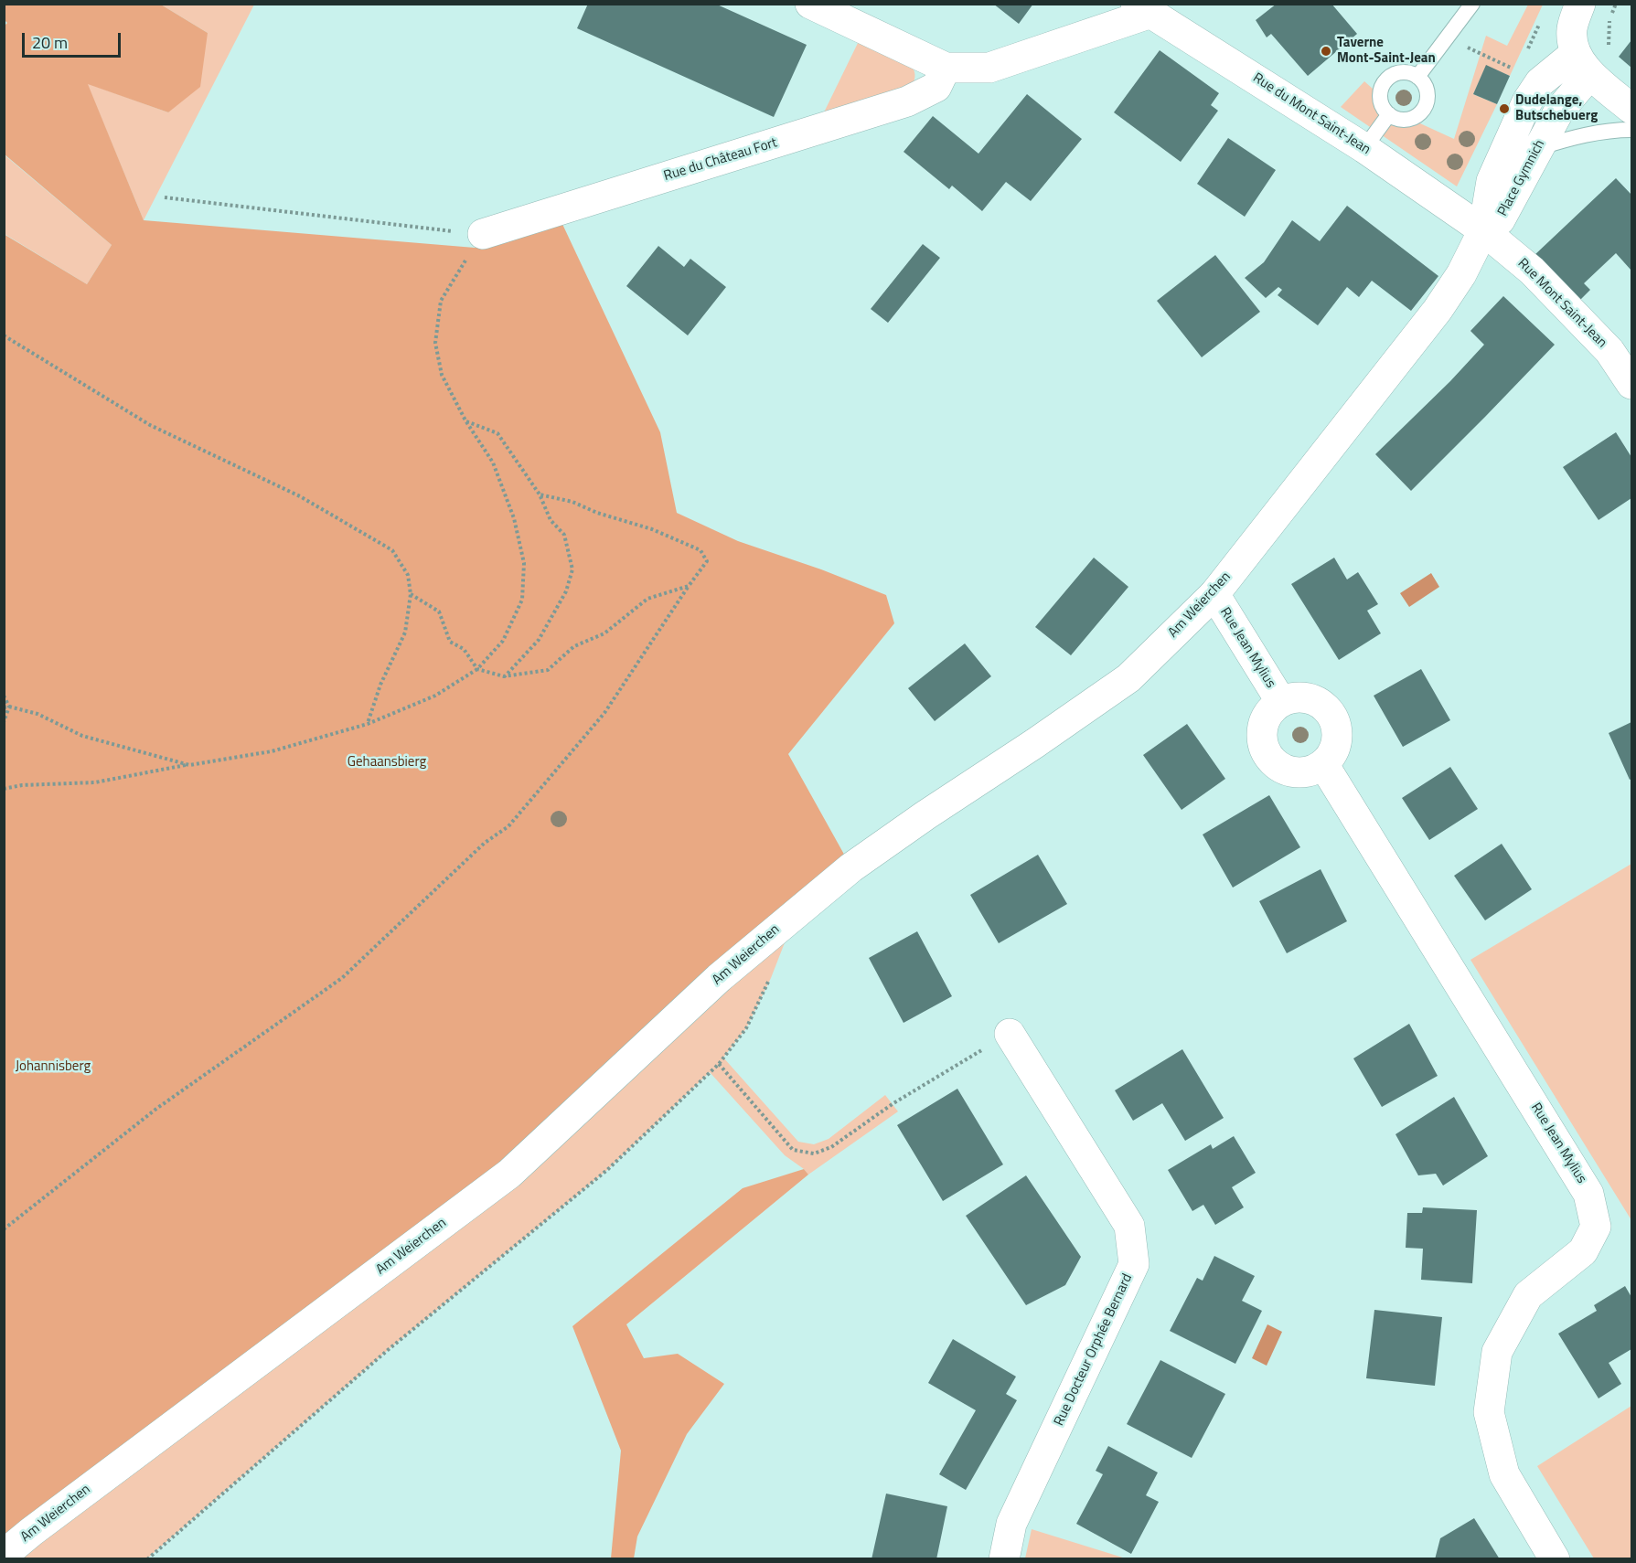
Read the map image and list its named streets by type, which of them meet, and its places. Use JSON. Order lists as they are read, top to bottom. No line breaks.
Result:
{"streets":{"street":["Rue du Mont Saint-Jean","Rue du Château Fort","Place Gymnich","Rue Mont Saint-Jean","Am Weierchen","Rue Jean Mylius","Rue Docteur Orphée Bernard"]},"crossings":[["Rue du Mont Saint-Jean","Place Gymnich"],["Rue du Mont Saint-Jean","Rue Mont Saint-Jean"],["Rue du Mont Saint-Jean","Am Weierchen"],["Place Gymnich","Rue Mont Saint-Jean"],["Place Gymnich","Am Weierchen"],["Rue Mont Saint-Jean","Am Weierchen"],["Am Weierchen","Rue Jean Mylius"]],"parks":["Gehaansbierg","Johannisberg"],"places":["Taverne Mont-Saint-Jean","Dudelange, Butschebuerg"],"scale_bar":"20 m"}
